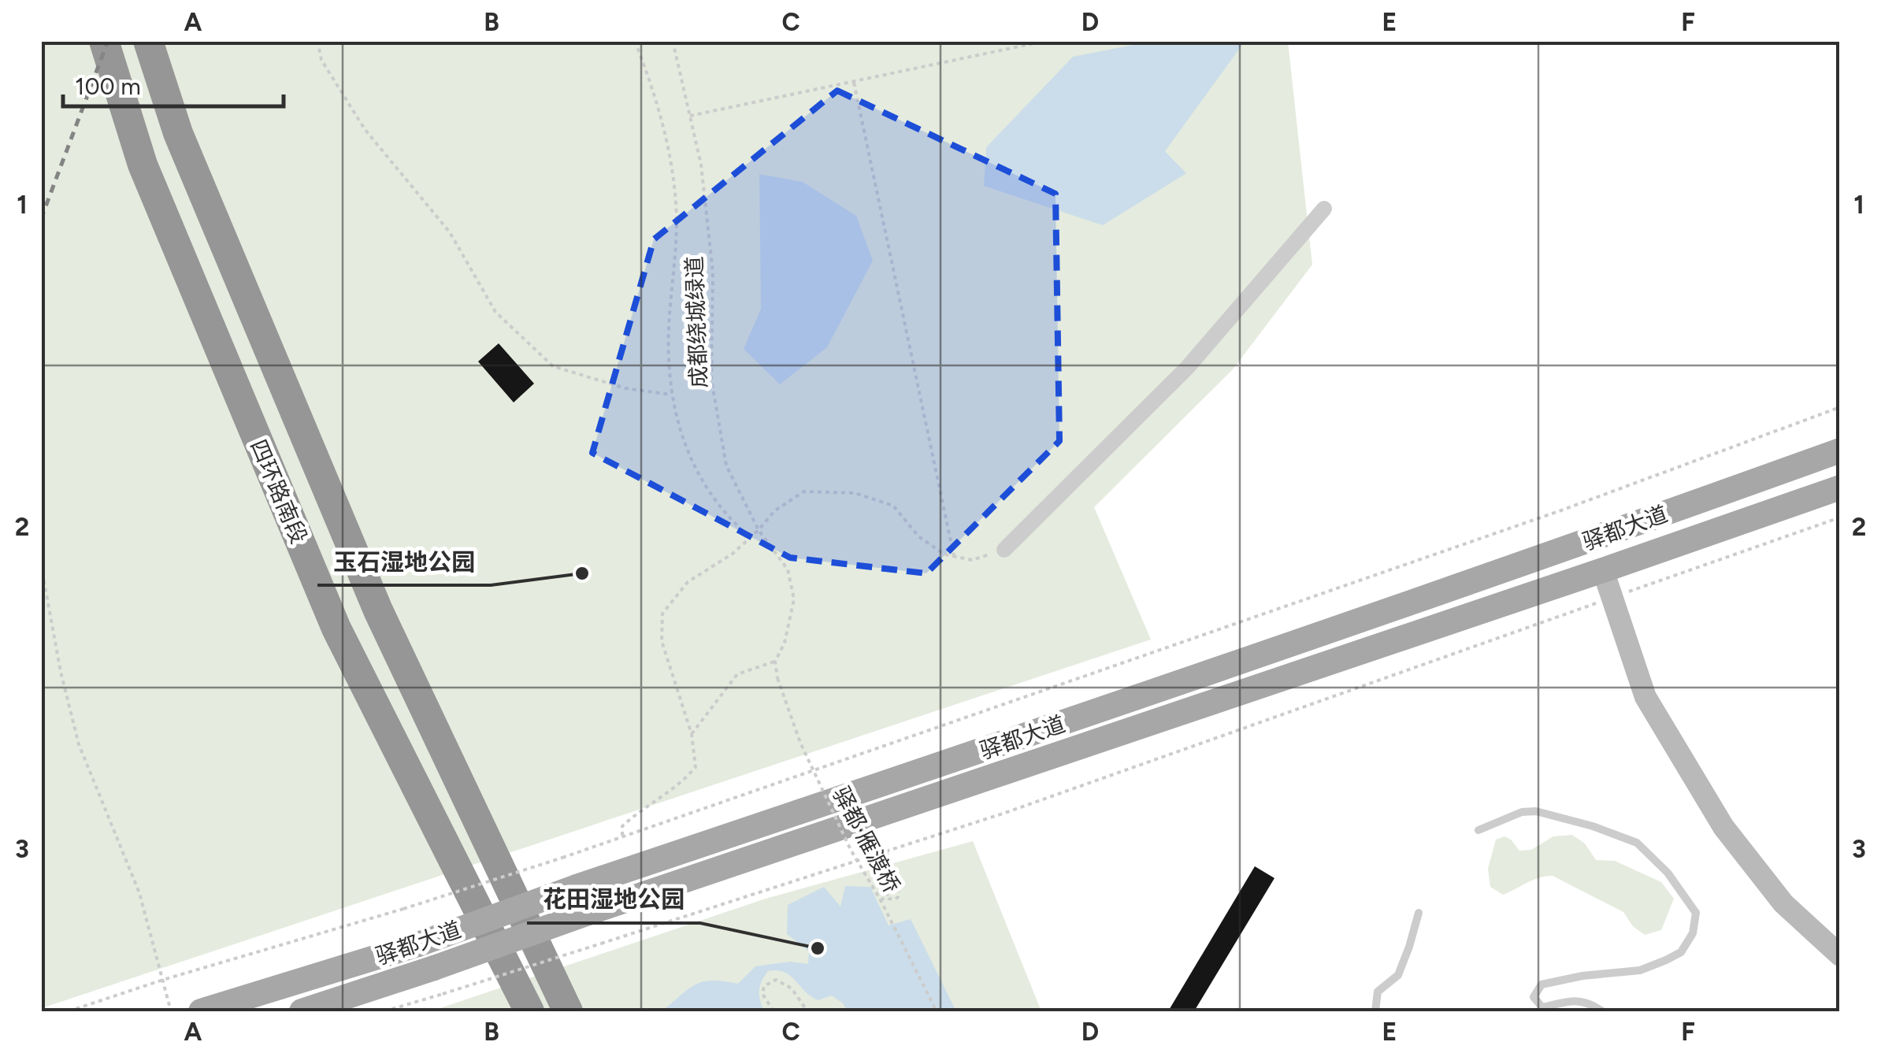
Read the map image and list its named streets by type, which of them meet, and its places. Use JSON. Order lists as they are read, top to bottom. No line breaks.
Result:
{"streets":{"highway":["四环路南段"],"main road":["驿都大道"],"path":["成都绕城绿道","驿都·雁渡桥"]},"crossings":[["成都绕城绿道","驿都·雁渡桥"]],"places":["玉石湿地公园","花田湿地公园"],"scale_bar":"100 m","grid":{"columns":["A","B","C","D","E","F"],"rows":["1","2","3"]}}
